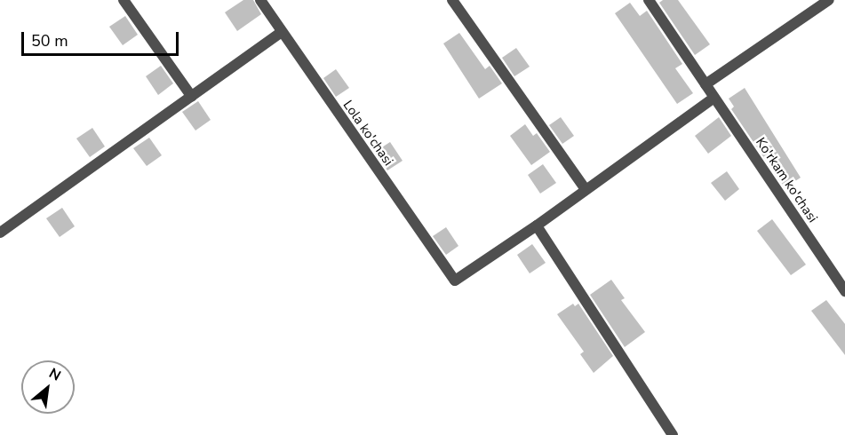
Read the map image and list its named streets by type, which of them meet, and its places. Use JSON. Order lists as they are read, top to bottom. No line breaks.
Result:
{"streets":{"street":["Lola ko'chasi","Ko'rkam ko'chasi"]},"scale_bar":"50 m","north":"top right"}
